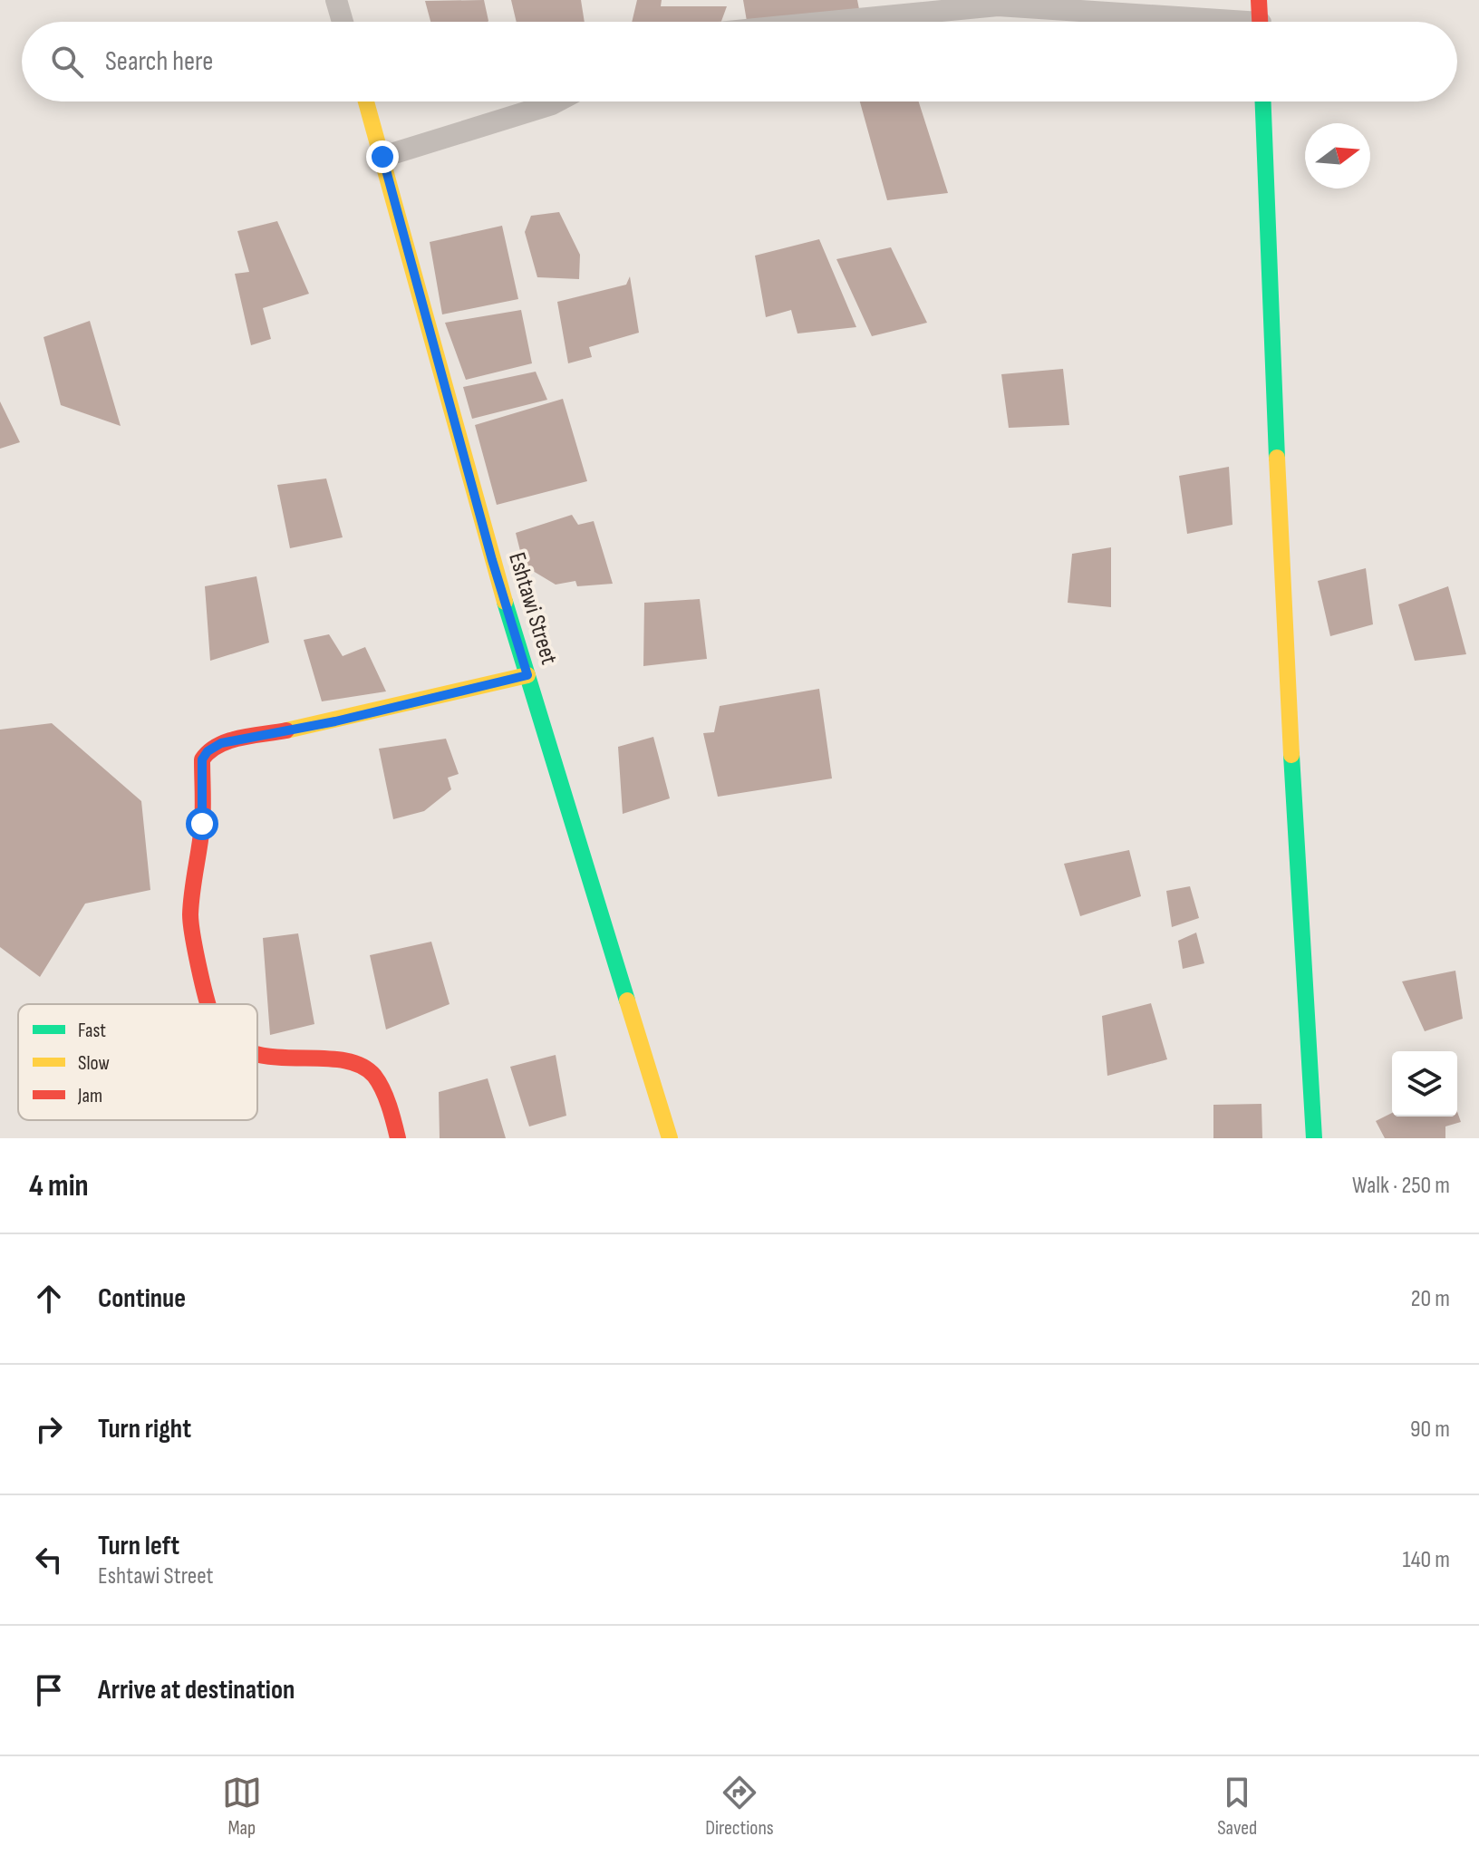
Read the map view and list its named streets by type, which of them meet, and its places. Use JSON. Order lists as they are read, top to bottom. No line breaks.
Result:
{"streets":{"street":["Eshtawi Street"]},"legend":["Fast","Slow","Jam"],"north":"right","page":{"search":"Search here","heading":["4 min","Walk · 250 m"],"list":[["Continue","20 m"],["Turn right","90 m"],["Turn left","Eshtawi Street","140 m"],"Arrive at destination"],"nav":["Map","Directions","Saved"]}}
